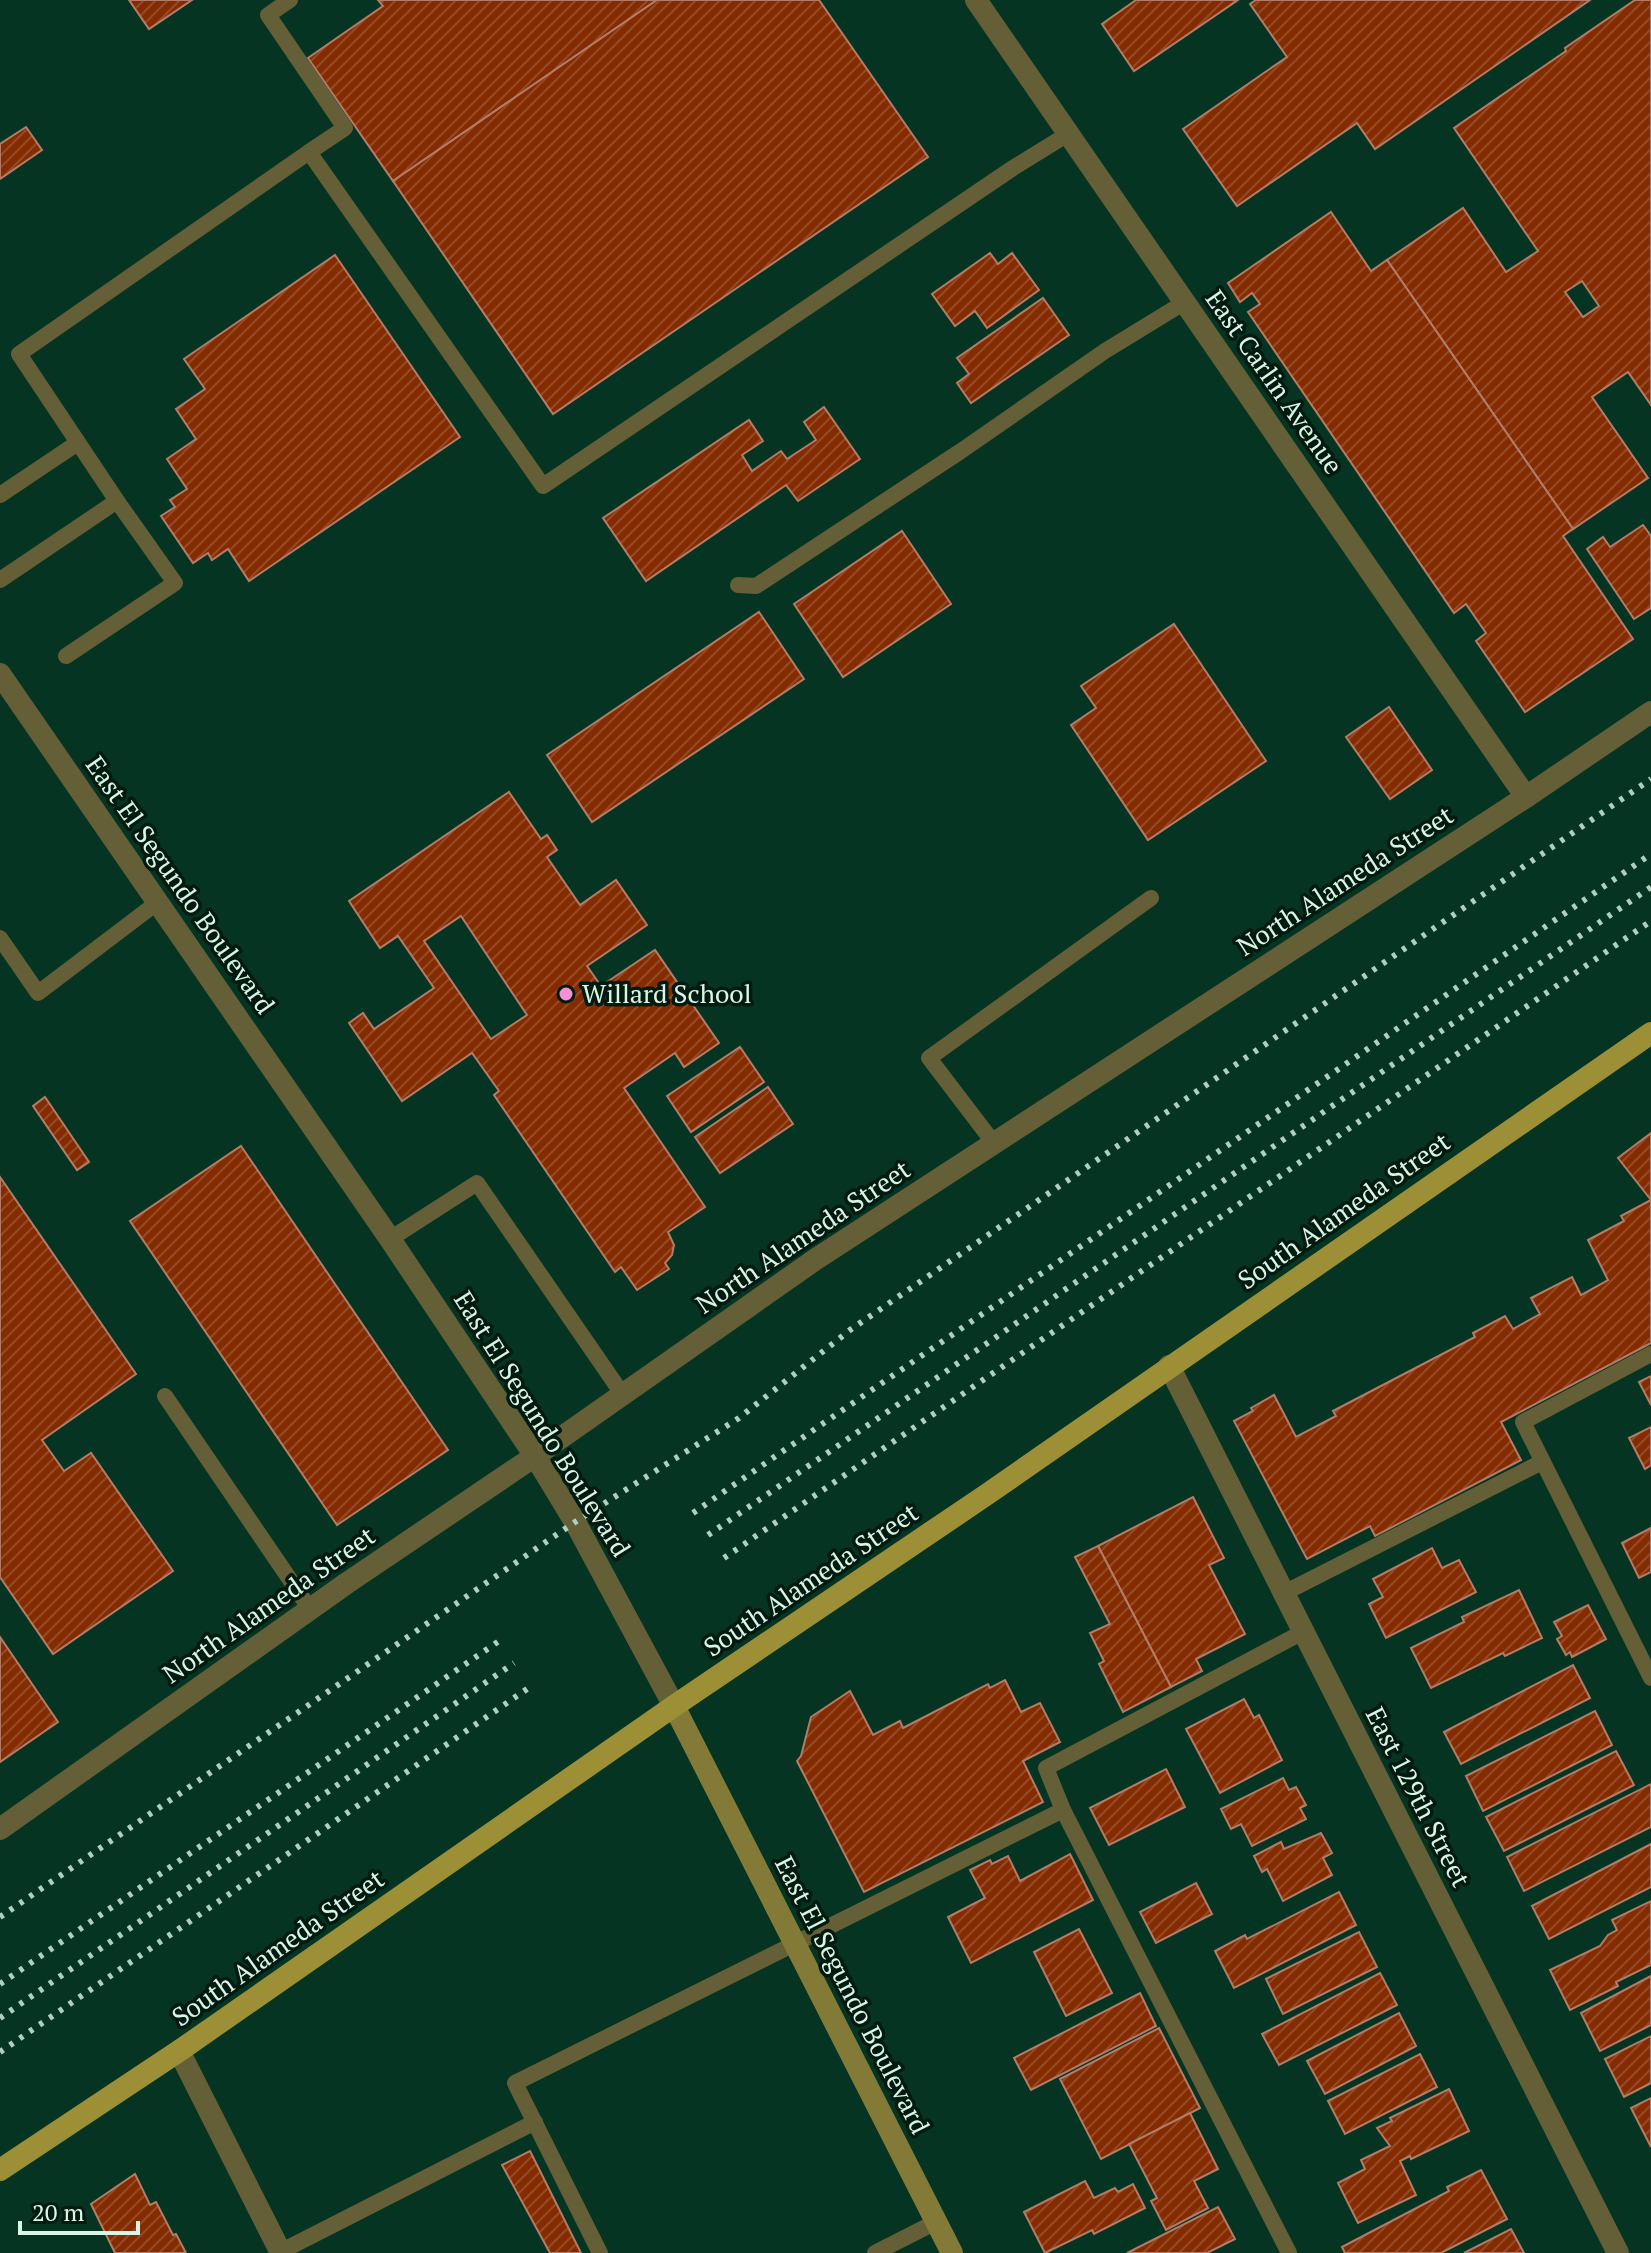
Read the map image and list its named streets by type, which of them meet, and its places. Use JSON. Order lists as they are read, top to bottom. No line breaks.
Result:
{"streets":{"main road":["East El Segundo Boulevard","South Alameda Street"],"street":["East Carlin Avenue","North Alameda Street","East 129th Street"]},"crossings":[["East Carlin Avenue","North Alameda Street"],["North Alameda Street","East El Segundo Boulevard"],["East El Segundo Boulevard","South Alameda Street"],["South Alameda Street","East 129th Street"]],"places":["Willard School"],"scale_bar":"20 m"}
